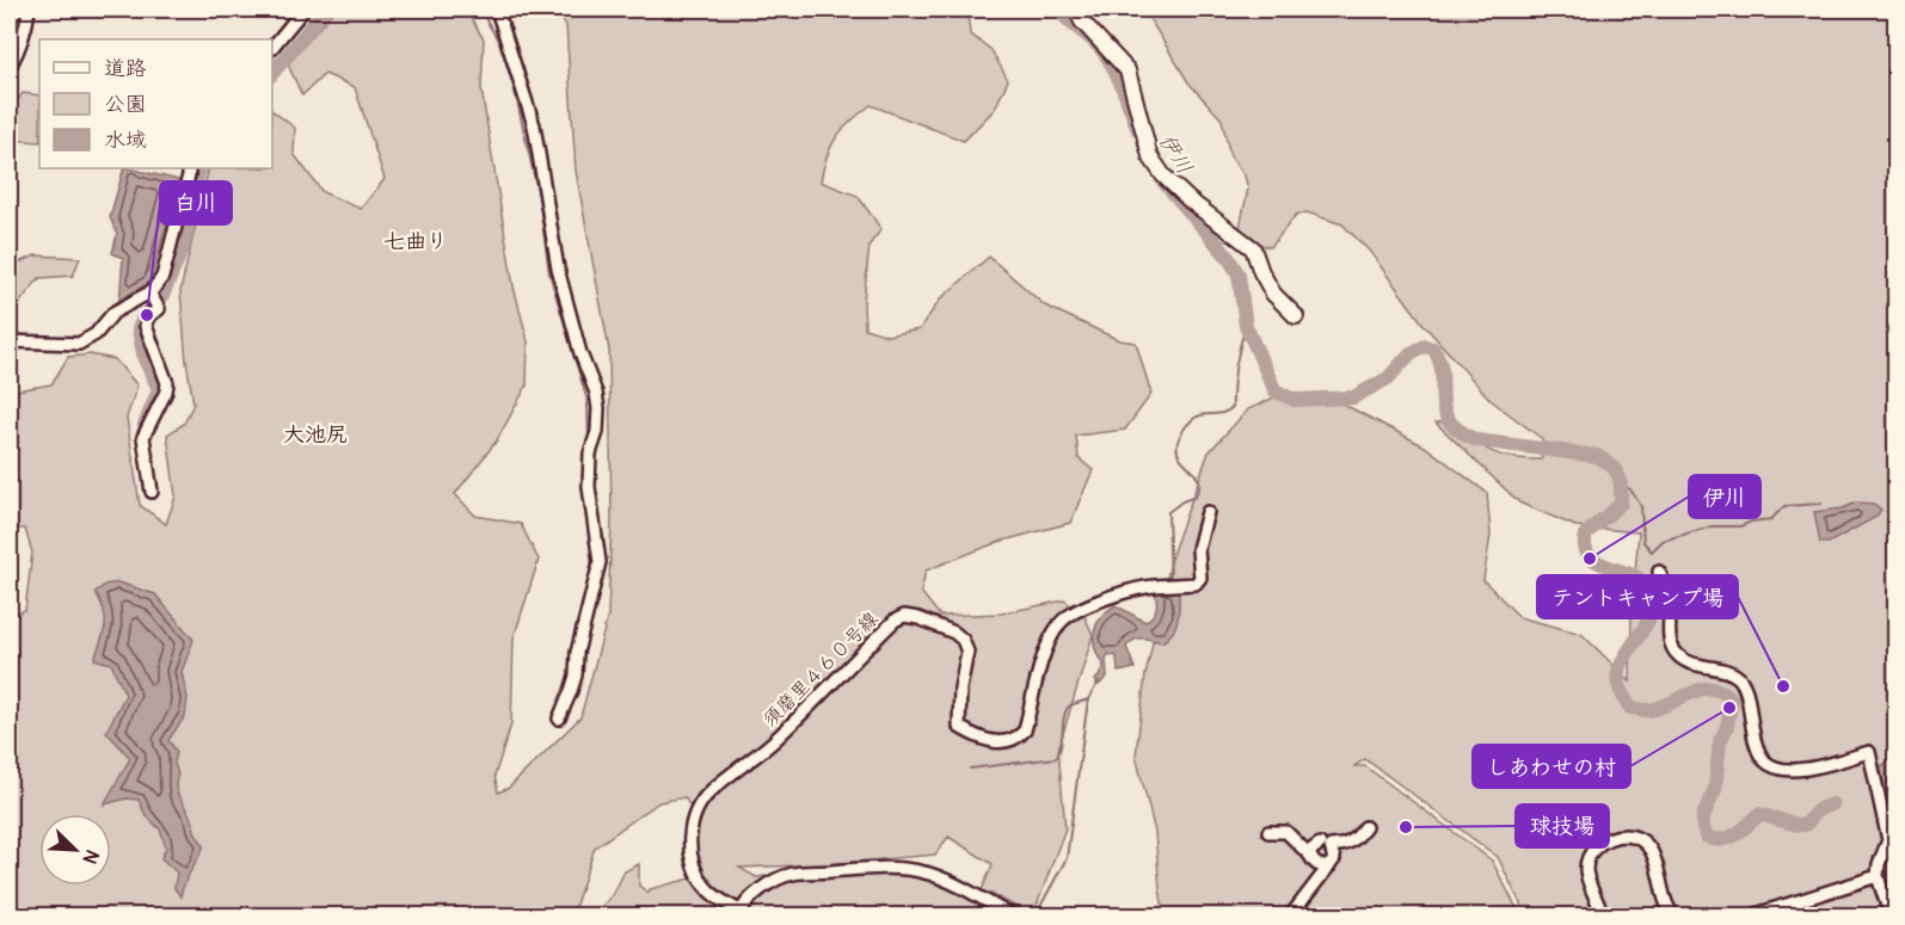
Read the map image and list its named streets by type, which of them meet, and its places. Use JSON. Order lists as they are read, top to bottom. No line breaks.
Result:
{"streets":{"street":["須磨里４６０号線"]},"districts":["七曲り","大池尻"],"water":["伊川"],"places":["白川","伊川","テントキャンプ場","しあわせの村","球技場"],"legend":["道路","公園","水域"],"north":"bottom right"}
